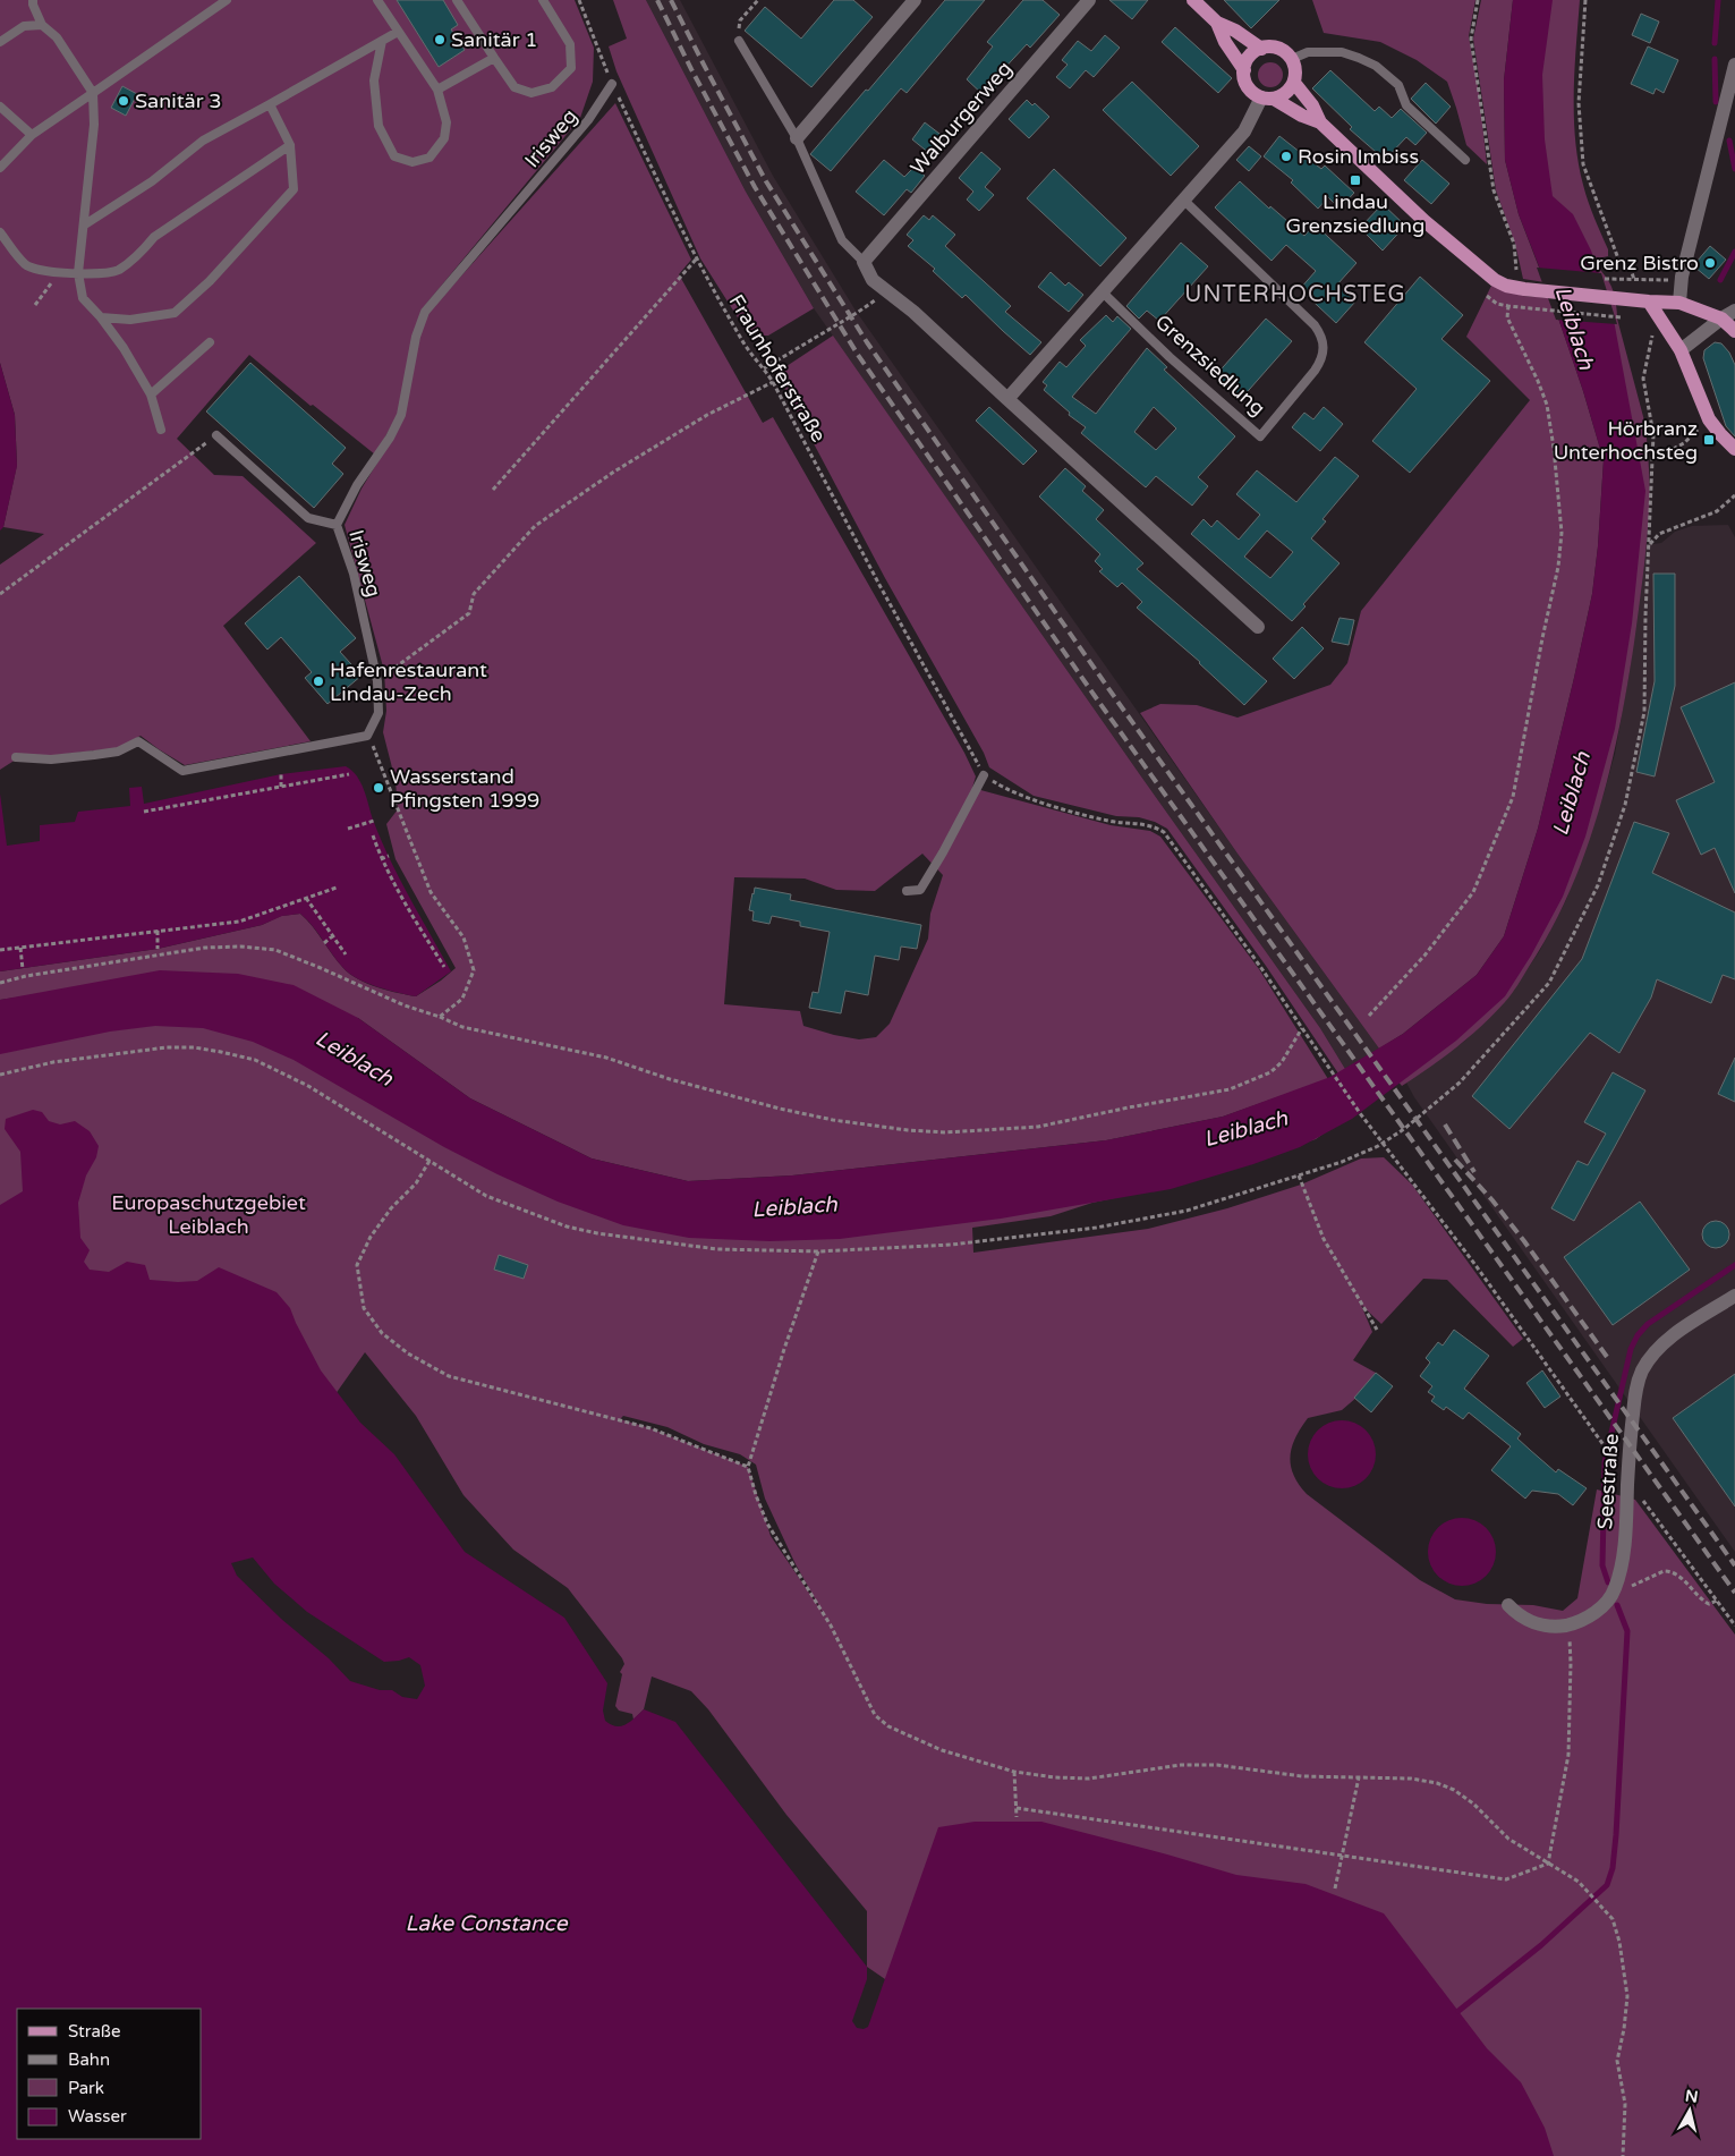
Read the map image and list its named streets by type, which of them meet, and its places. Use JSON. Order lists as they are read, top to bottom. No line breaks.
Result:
{"streets":{"street":["Walburgerweg","Seestraße"],"lane":["Irisweg","Grenzsiedlung"],"path":["Fraunhoferstraße"]},"crossings":[["Irisweg","Fraunhoferstraße"]],"districts":["UNTERHOCHSTEG"],"water":["Leiblach","Lake Constance"],"parks":["Europaschutzgebiet Leiblach"],"places":{"other":["Sanitär 1","Sanitär 3","Rosin Imbiss","Grenz Bistro","Hafenrestaurant Lindau-Zech","Wasserstand Pfingsten 1999"],"transit":["Lindau Grenzsiedlung","Hörbranz Unterhochsteg"]},"legend":["Straße","Bahn","Park","Wasser"],"north":"top"}
